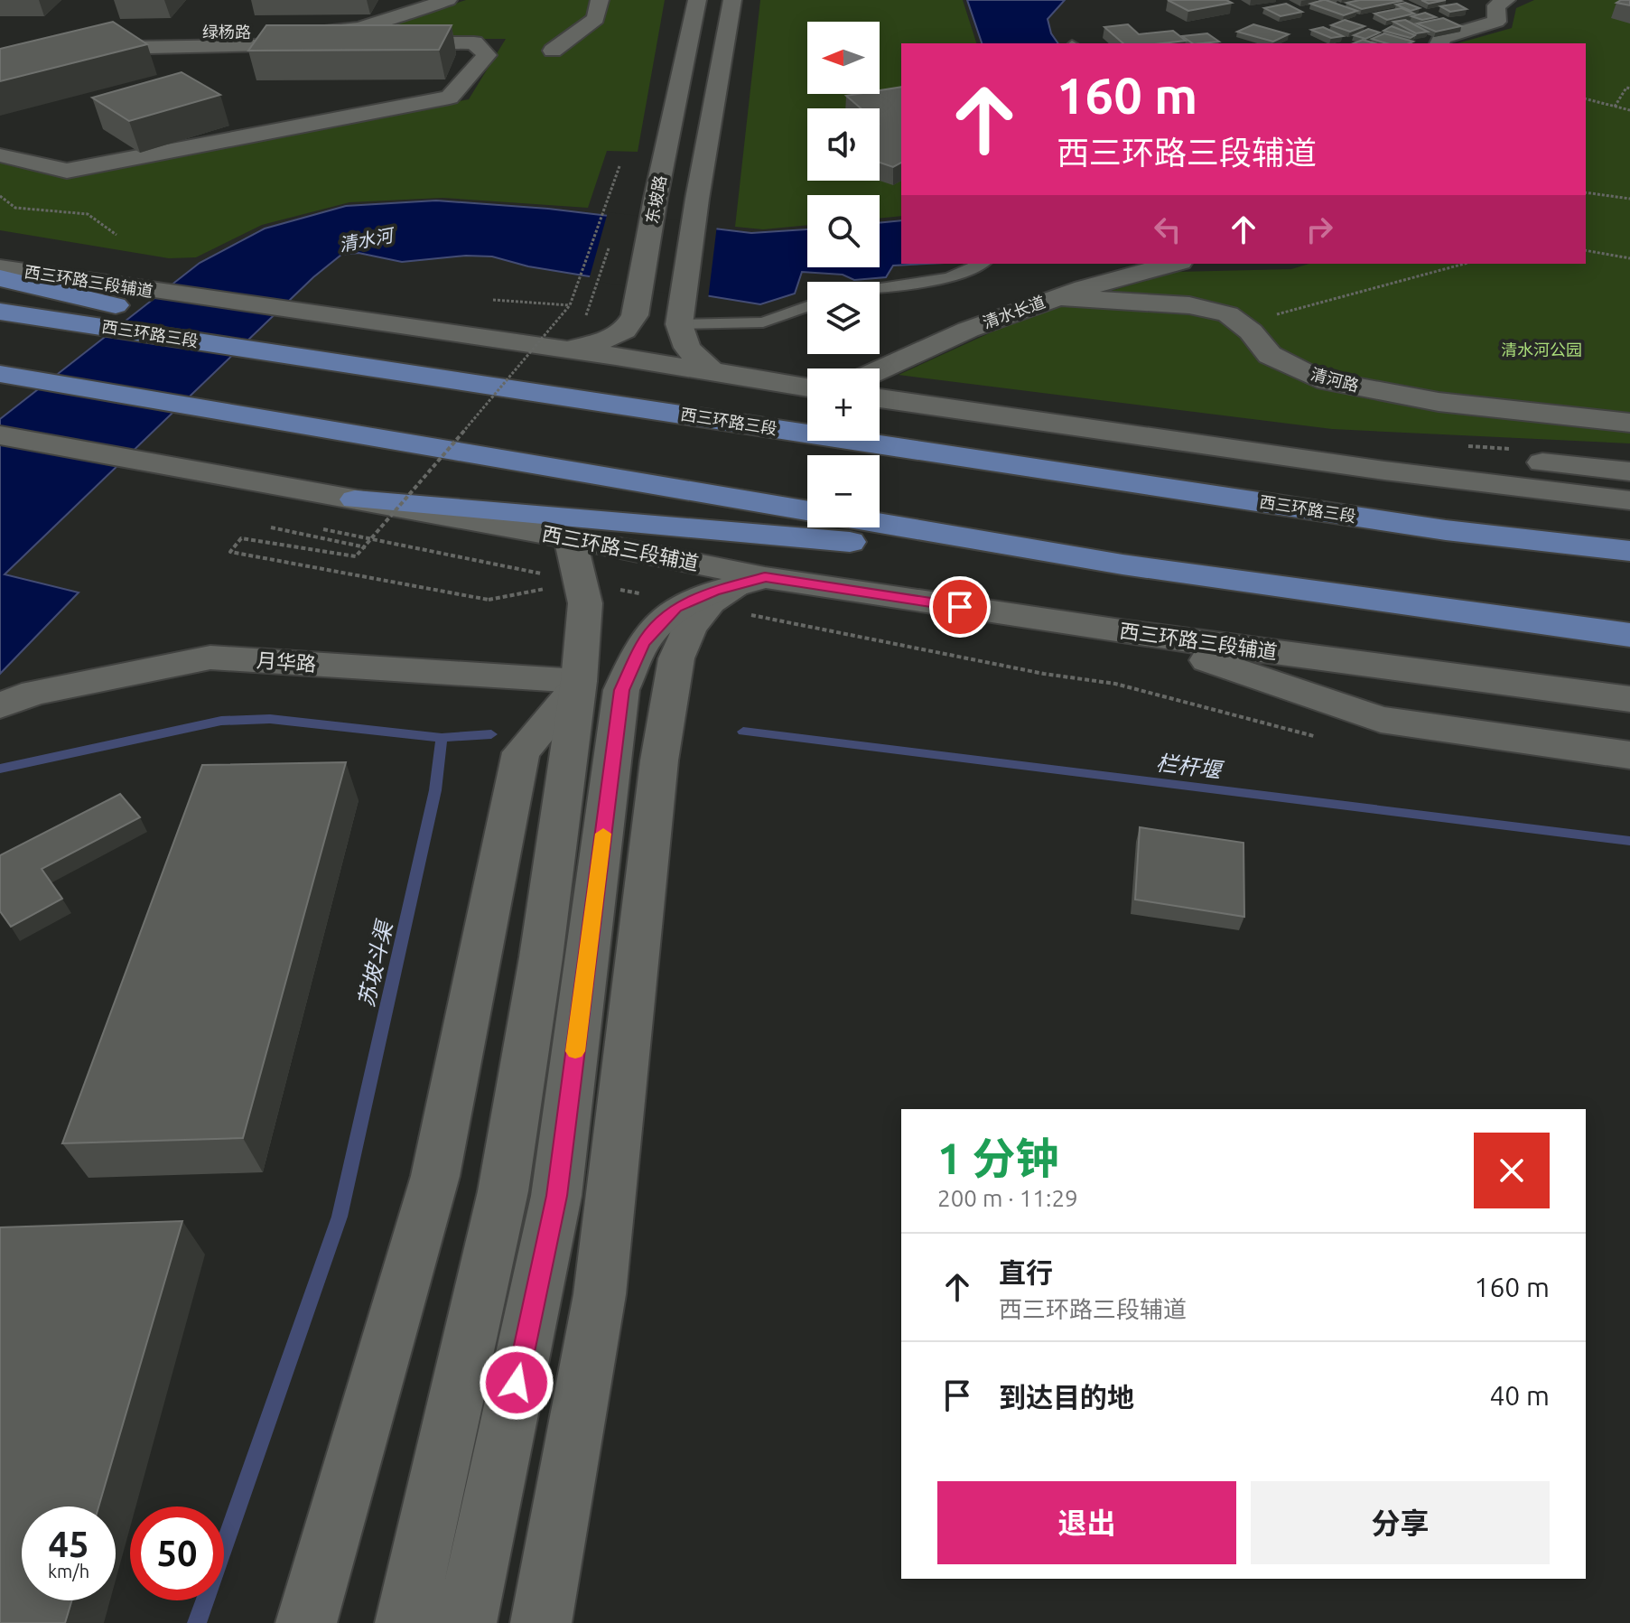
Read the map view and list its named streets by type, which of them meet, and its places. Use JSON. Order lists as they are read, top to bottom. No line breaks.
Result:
{"streets":{"highway":["西三环路三段"],"main road":["绿杨路","东坡路","西三环路三段辅道","清水长道","清河路","月华路"]},"crossings":[["清水长道","清河路"]],"water":["清水河","栏杆堰","苏坡斗渠"],"parks":["清水河公园"],"north":"left","page":{"map_buttons":["+","−"],"turn":["160 m","西三环路三段辅道"],"heading":["1 分钟","200 m · 11:29"],"list":[{"name":"直行","note":"西三环路三段辅道","value":"160 m"},{"name":"到达目的地","value":"40 m"}],"buttons":["退出","分享"],"speed":"45 km/h","limit":"50"}}
